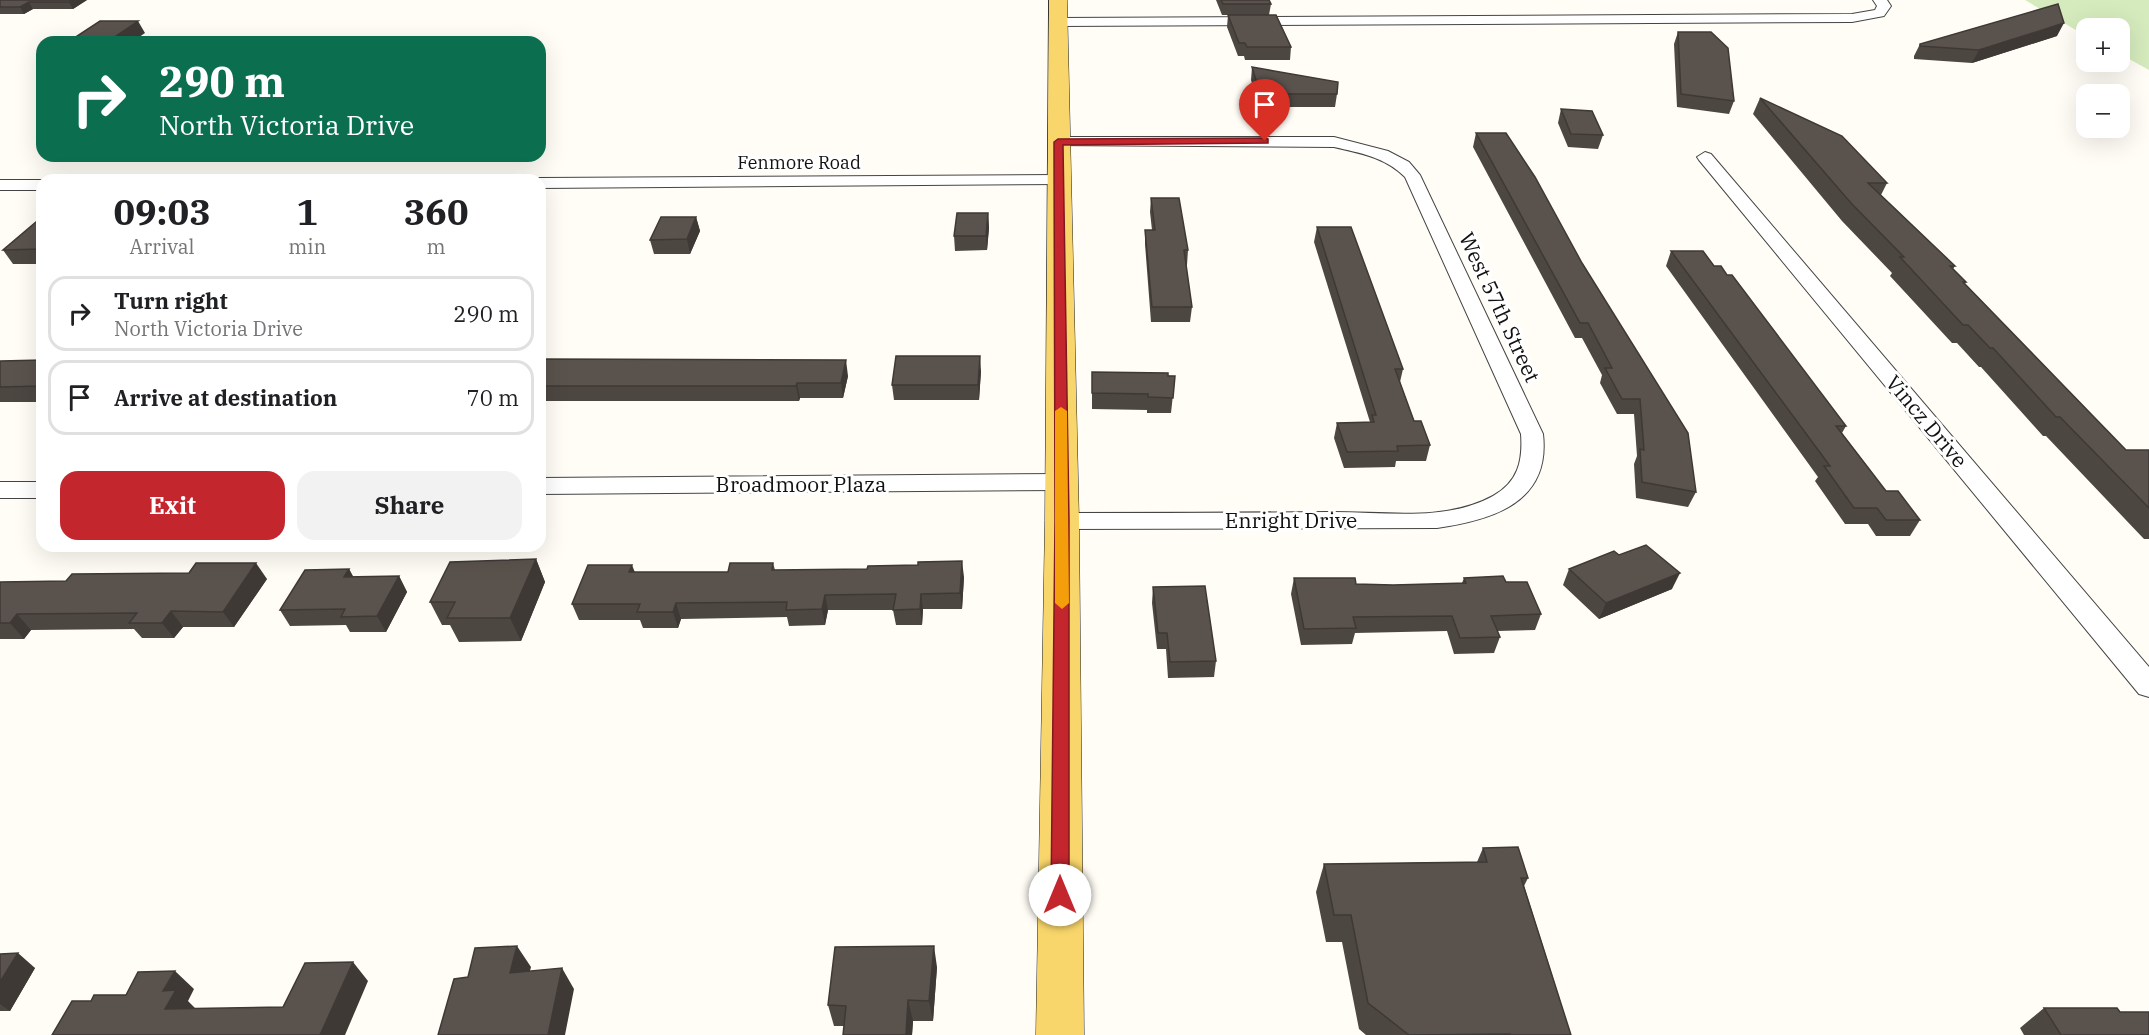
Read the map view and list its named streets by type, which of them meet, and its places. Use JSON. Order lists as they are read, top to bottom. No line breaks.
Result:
{"streets":{"street":["Fenmore Road","West 57th Street","Vincz Drive","Broadmoor Plaza","Enright Drive"]},"crossings":[["West 57th Street","Enright Drive"]],"page":{"map_buttons":["+","−"],"turn":["290 m","North Victoria Drive"],"eta":["09:03","Arrival","1","min","360","m"],"list":[{"name":"Turn right","note":"North Victoria Drive","value":"290 m"},{"name":"Arrive at destination","value":"70 m"}],"buttons":["Exit","Share"]}}
